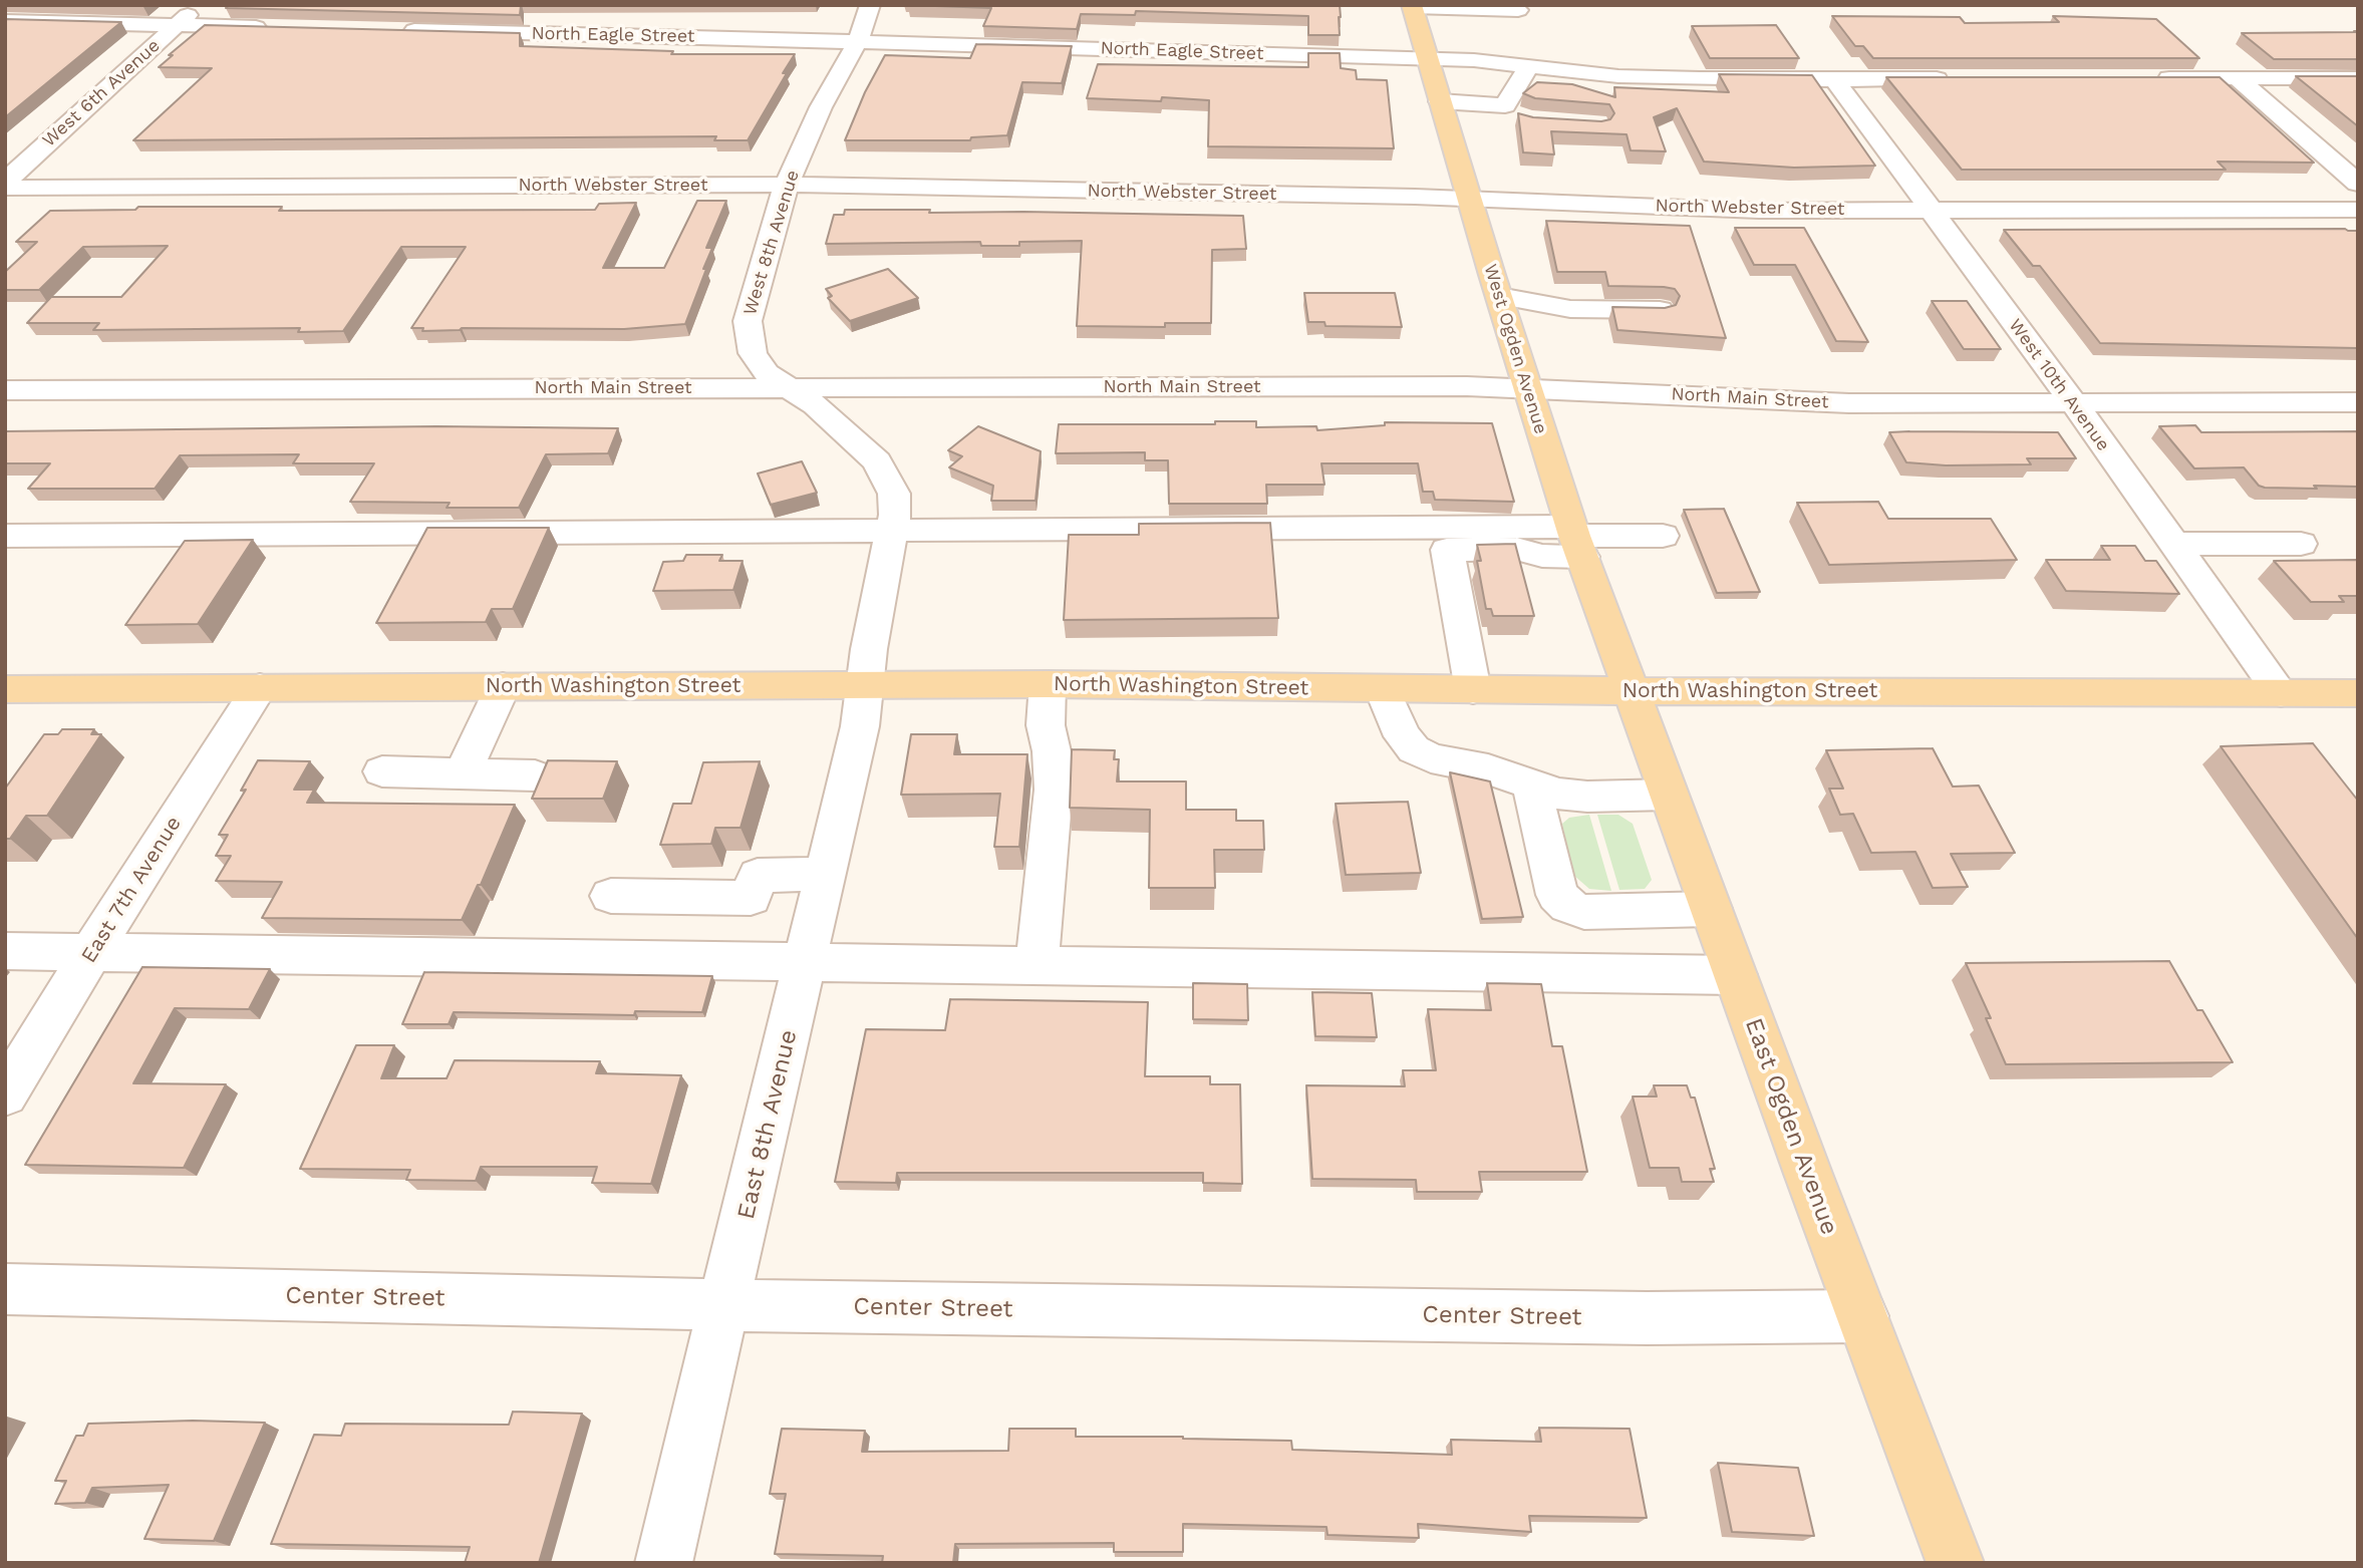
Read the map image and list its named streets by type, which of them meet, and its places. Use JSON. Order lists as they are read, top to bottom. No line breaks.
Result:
{"streets":{"main road":["West Ogden Avenue","North Washington Street","East Ogden Avenue"],"street":["North Eagle Street","West 6th Avenue","North Webster Street","West 8th Avenue","West 10th Avenue","North Main Street","East 7th Avenue","East 8th Avenue","Center Street"]},"crossings":[["North Eagle Street","West 8th Avenue"],["North Eagle Street","West Ogden Avenue"],["North Eagle Street","West 10th Avenue"],["North Webster Street","West 8th Avenue"],["North Webster Street","West Ogden Avenue"],["North Webster Street","West 10th Avenue"],["West 8th Avenue","North Main Street"],["West 8th Avenue","North Washington Street"],["West 8th Avenue","East 8th Avenue"],["West Ogden Avenue","North Main Street"],["West Ogden Avenue","North Washington Street"],["West Ogden Avenue","East Ogden Avenue"],["West 10th Avenue","North Main Street"],["West 10th Avenue","North Washington Street"],["North Washington Street","East 7th Avenue"],["North Washington Street","East 8th Avenue"],["North Washington Street","East Ogden Avenue"],["East 8th Avenue","Center Street"],["East Ogden Avenue","Center Street"]]}
